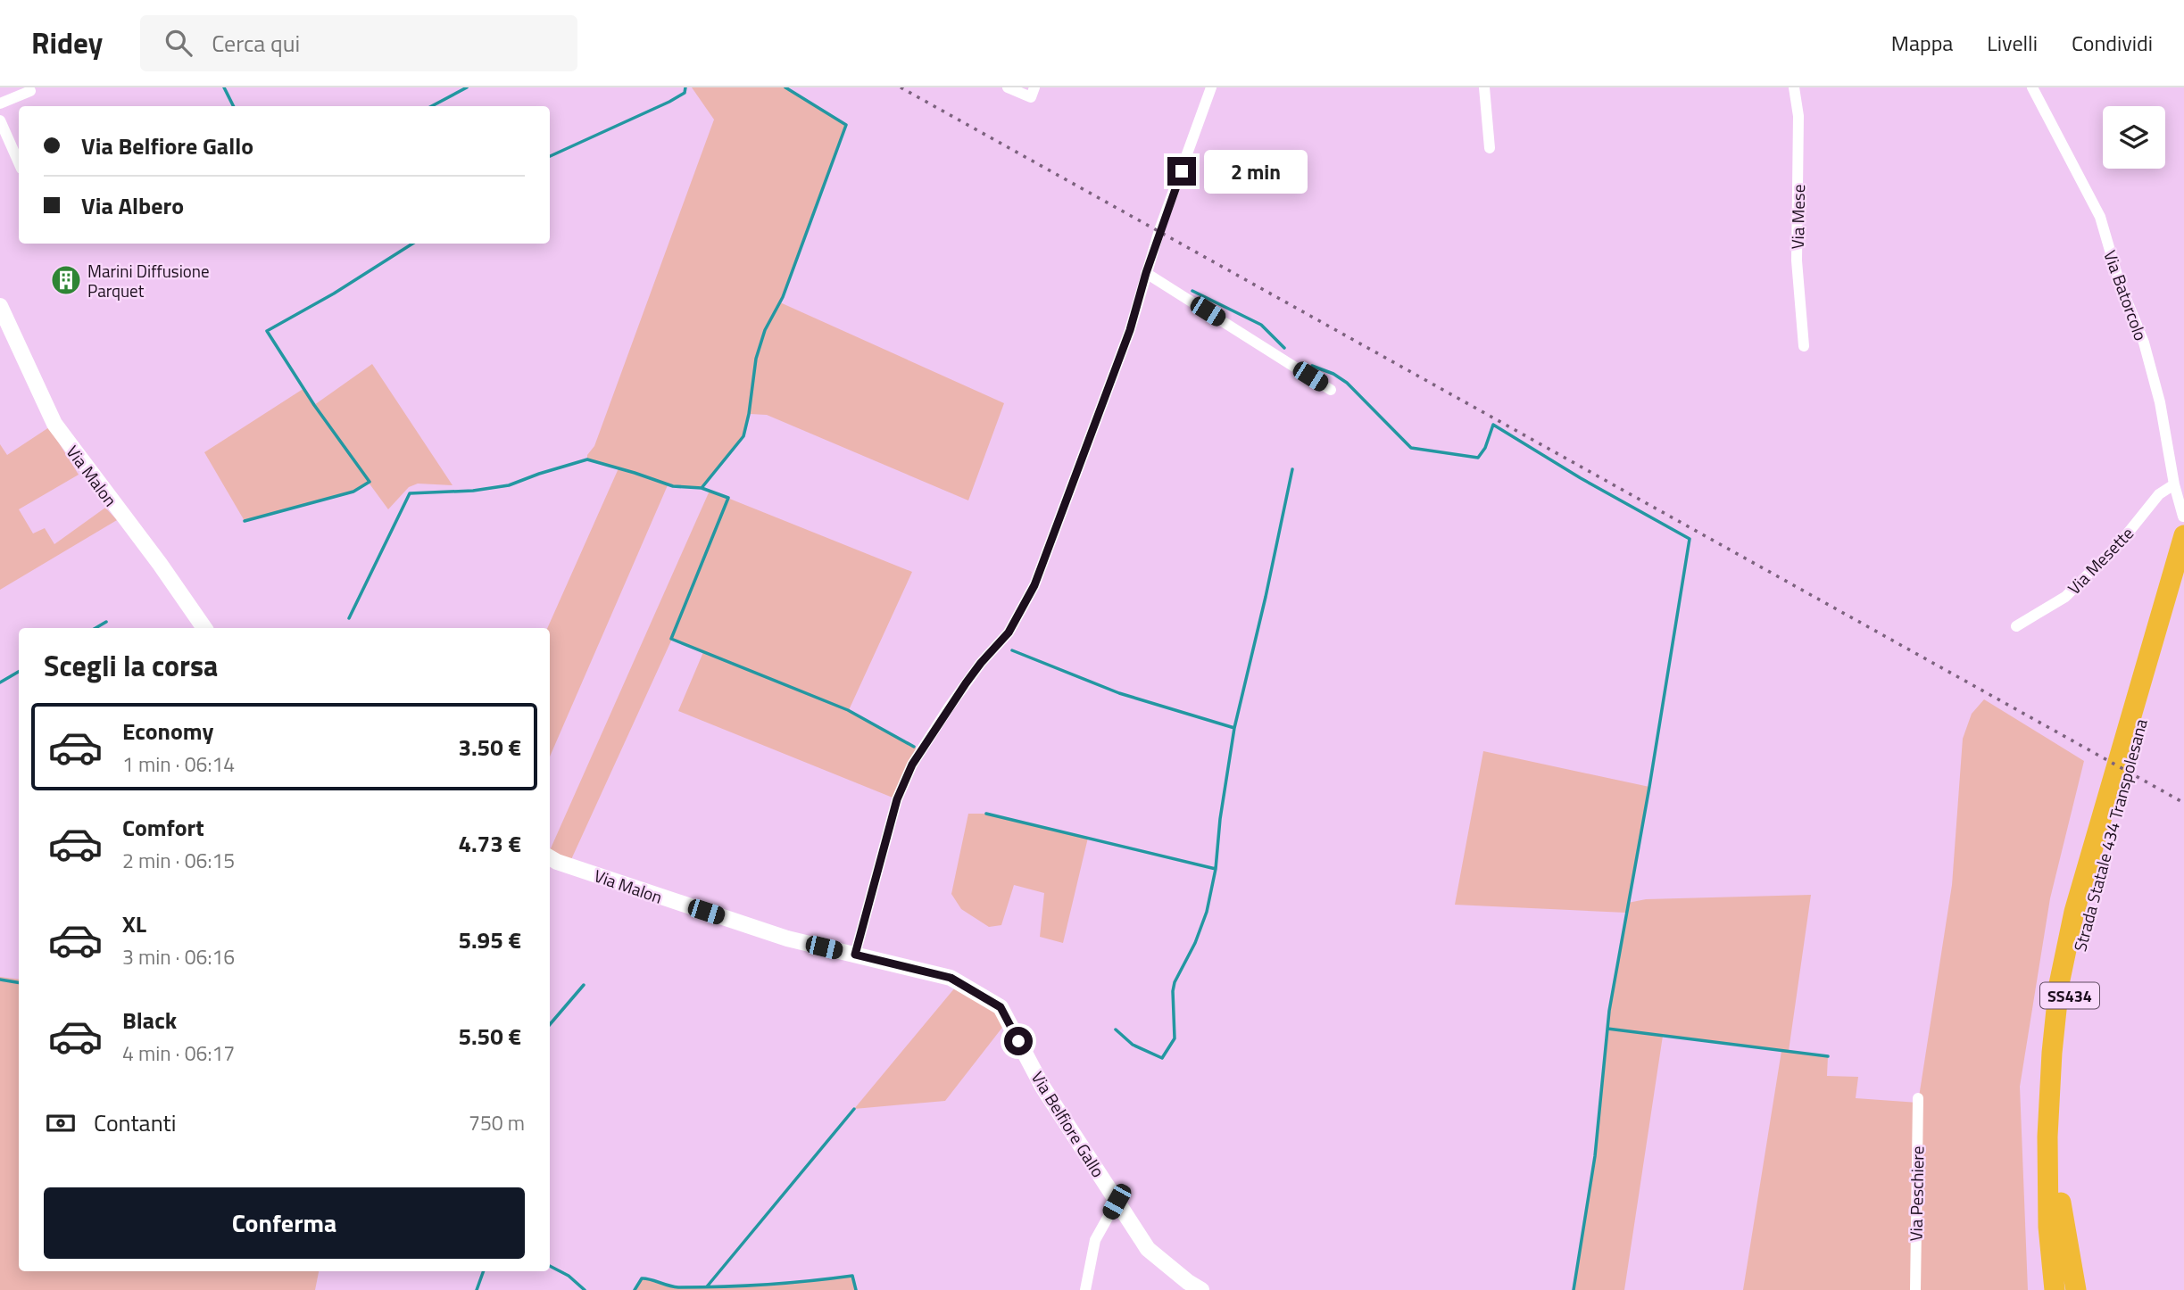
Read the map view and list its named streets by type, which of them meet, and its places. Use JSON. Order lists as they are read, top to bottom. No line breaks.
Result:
{"streets":{"highway":["Strada Statale 434 Transpolesana","SS434"],"street":["Via Mese","Via Batorcolo","Via Malon","Via Mesette","Via Belfiore Gallo","Via Peschiere"]},"crossings":[["Via Batorcolo","Via Mesette"],["Via Malon","Via Belfiore Gallo"]],"places":{"building":["Marini Diffusione Parquet"]},"page":{"header":"Ridey","search":"Cerca qui","nav":["Mappa","Livelli","Condividi"],"banner":["Via Belfiore Gallo","Via Albero"],"bubble":"2 min","heading":"Scegli la corsa","list":[{"name":"Economy","note":"1 min · 06:14","value":"3.50 €"},{"name":"Comfort","note":"2 min · 06:15","value":"4.73 €"},{"name":"XL","note":"3 min · 06:16","value":"5.95 €"},{"name":"Black","note":"4 min · 06:17","value":"5.50 €"}],"pay":["Contanti","750 m"],"buttons":"Conferma"}}
